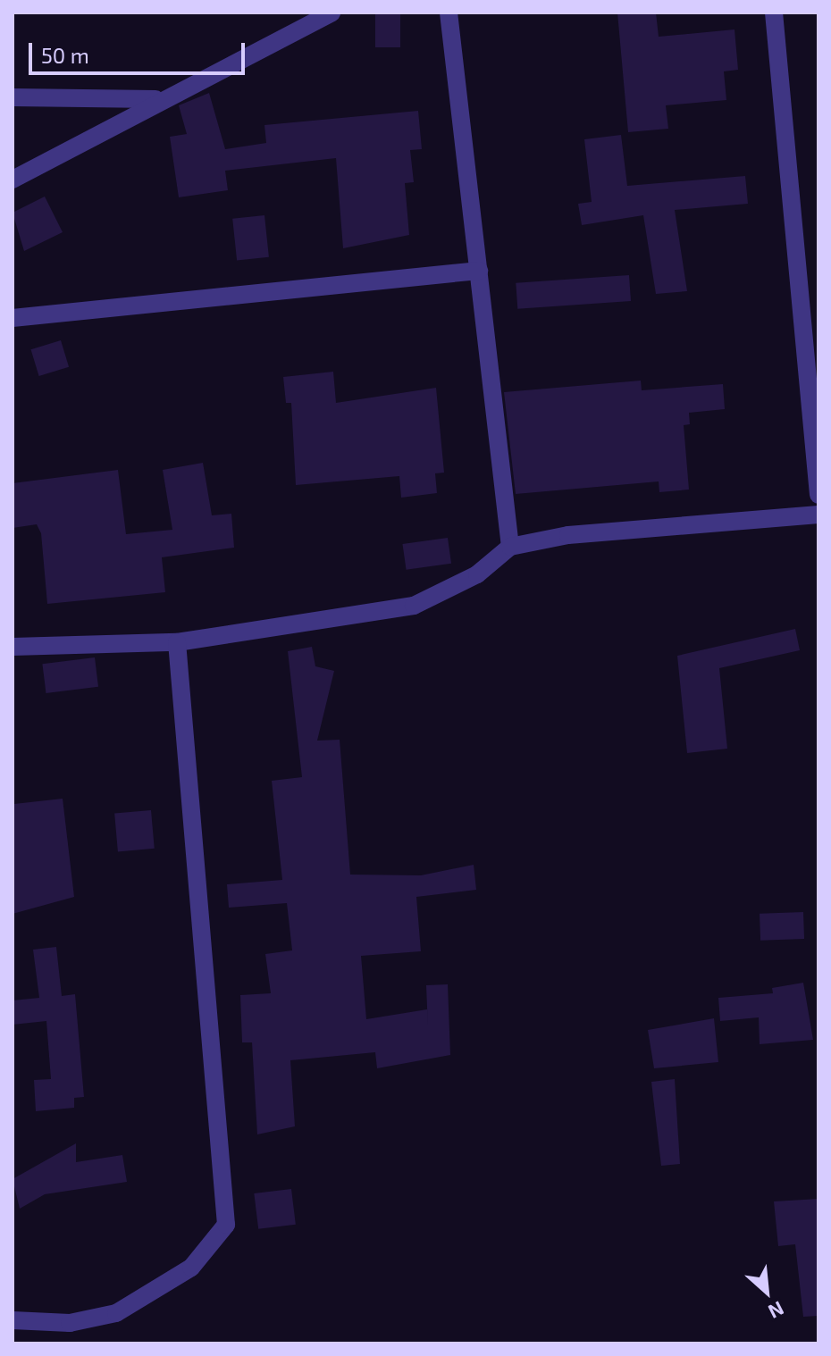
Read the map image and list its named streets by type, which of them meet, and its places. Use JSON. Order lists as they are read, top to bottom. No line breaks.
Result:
{"scale_bar":"50 m","north":"bottom right"}
